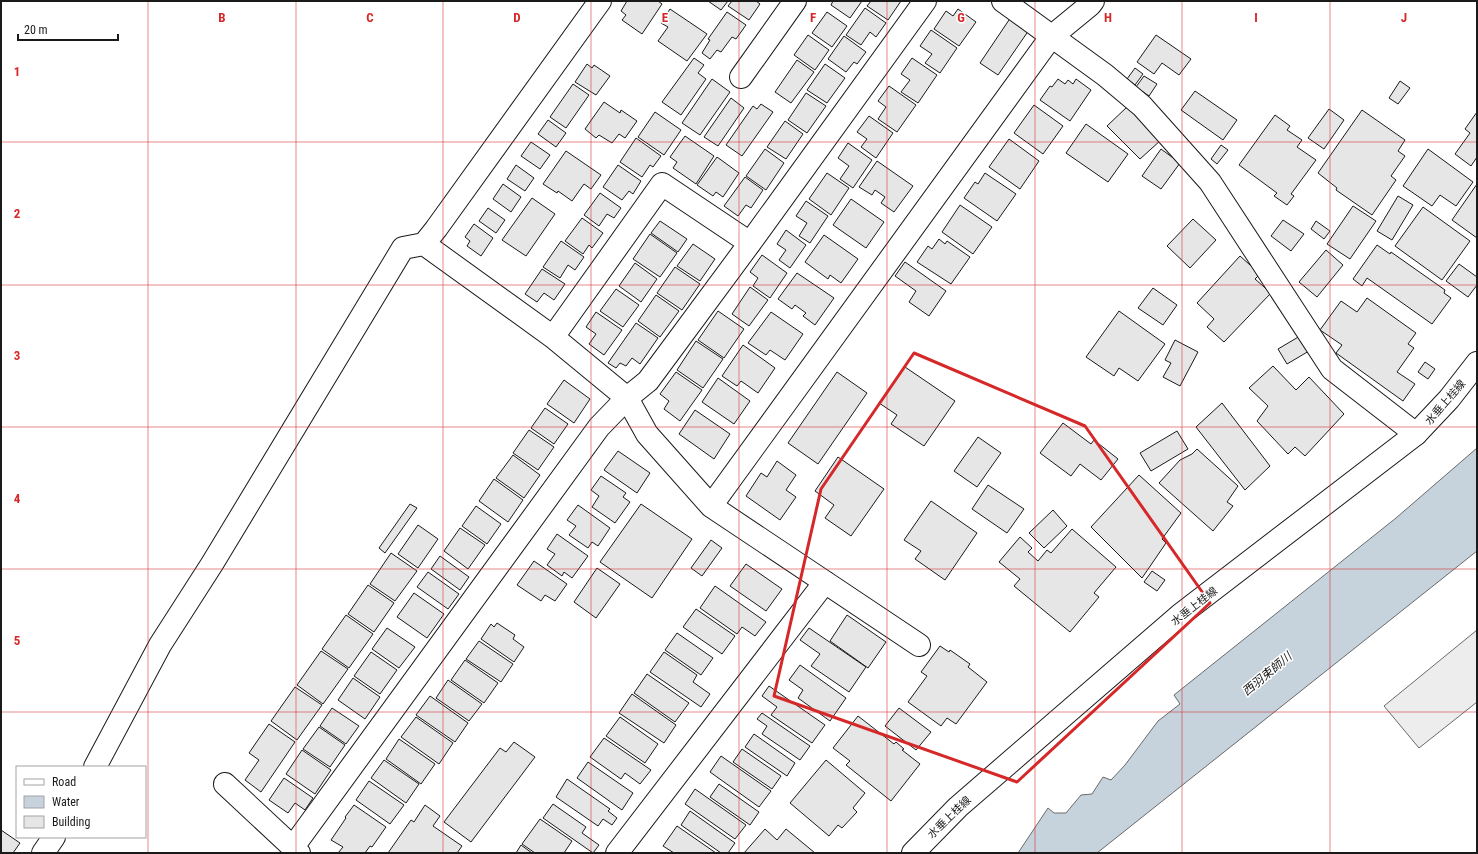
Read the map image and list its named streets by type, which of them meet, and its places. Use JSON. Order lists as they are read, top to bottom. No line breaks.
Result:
{"streets":{"street":["水垂上桂線"]},"water":["西羽束師川"],"legend":["Road","Water","Building"],"scale_bar":"20 m","grid":{"columns":["B","C","D","E","F","G","H","I","J"],"rows":["1","2","3","4","5"]}}
